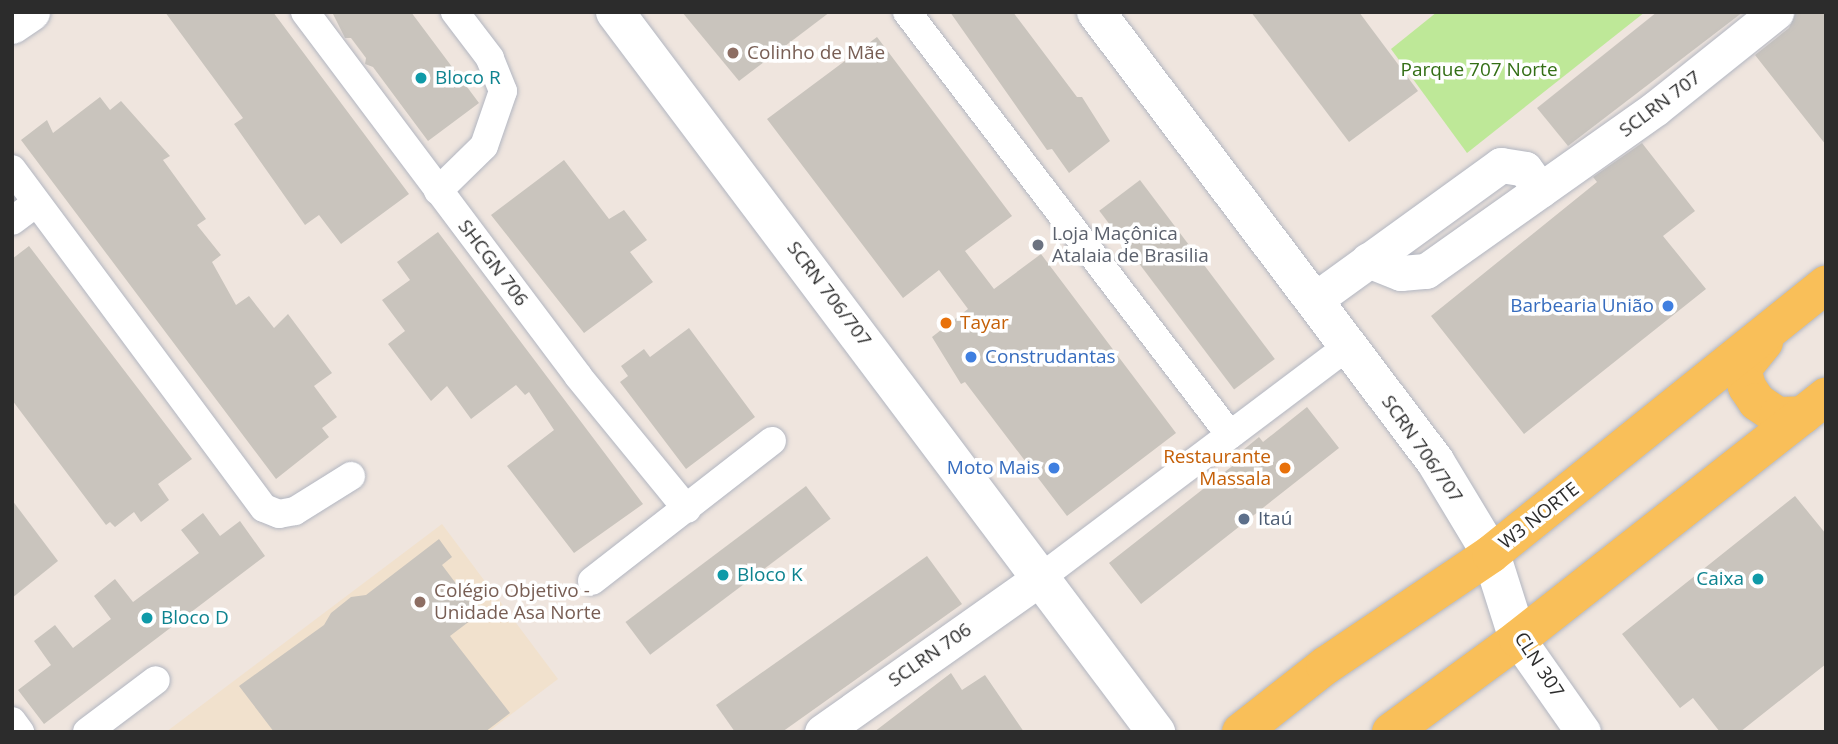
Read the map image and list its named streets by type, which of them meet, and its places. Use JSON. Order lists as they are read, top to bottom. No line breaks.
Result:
{"streets":{"main road":["SCRN 706/707","W3 NORTE","CLN 307"],"street":["SCLRN 707","SHCGN 706","SCLRN 706"]},"crossings":[["SCLRN 707","SCRN 706/707"],["SCRN 706/707","W3 NORTE"],["SCRN 706/707","SCLRN 706"],["SCRN 706/707","CLN 307"],["W3 NORTE","CLN 307"]],"parks":["Parque 707 Norte"],"places":["Colinho de Mãe","Bloco R","Loja Maçônica Atalaia de Brasilia","Barbearia União","Tayar","Construdantas","Moto Mais","Restaurante Massala","Itaú","Bloco K","Caixa","Colégio Objetivo - Unidade Asa Norte","Bloco D"]}
